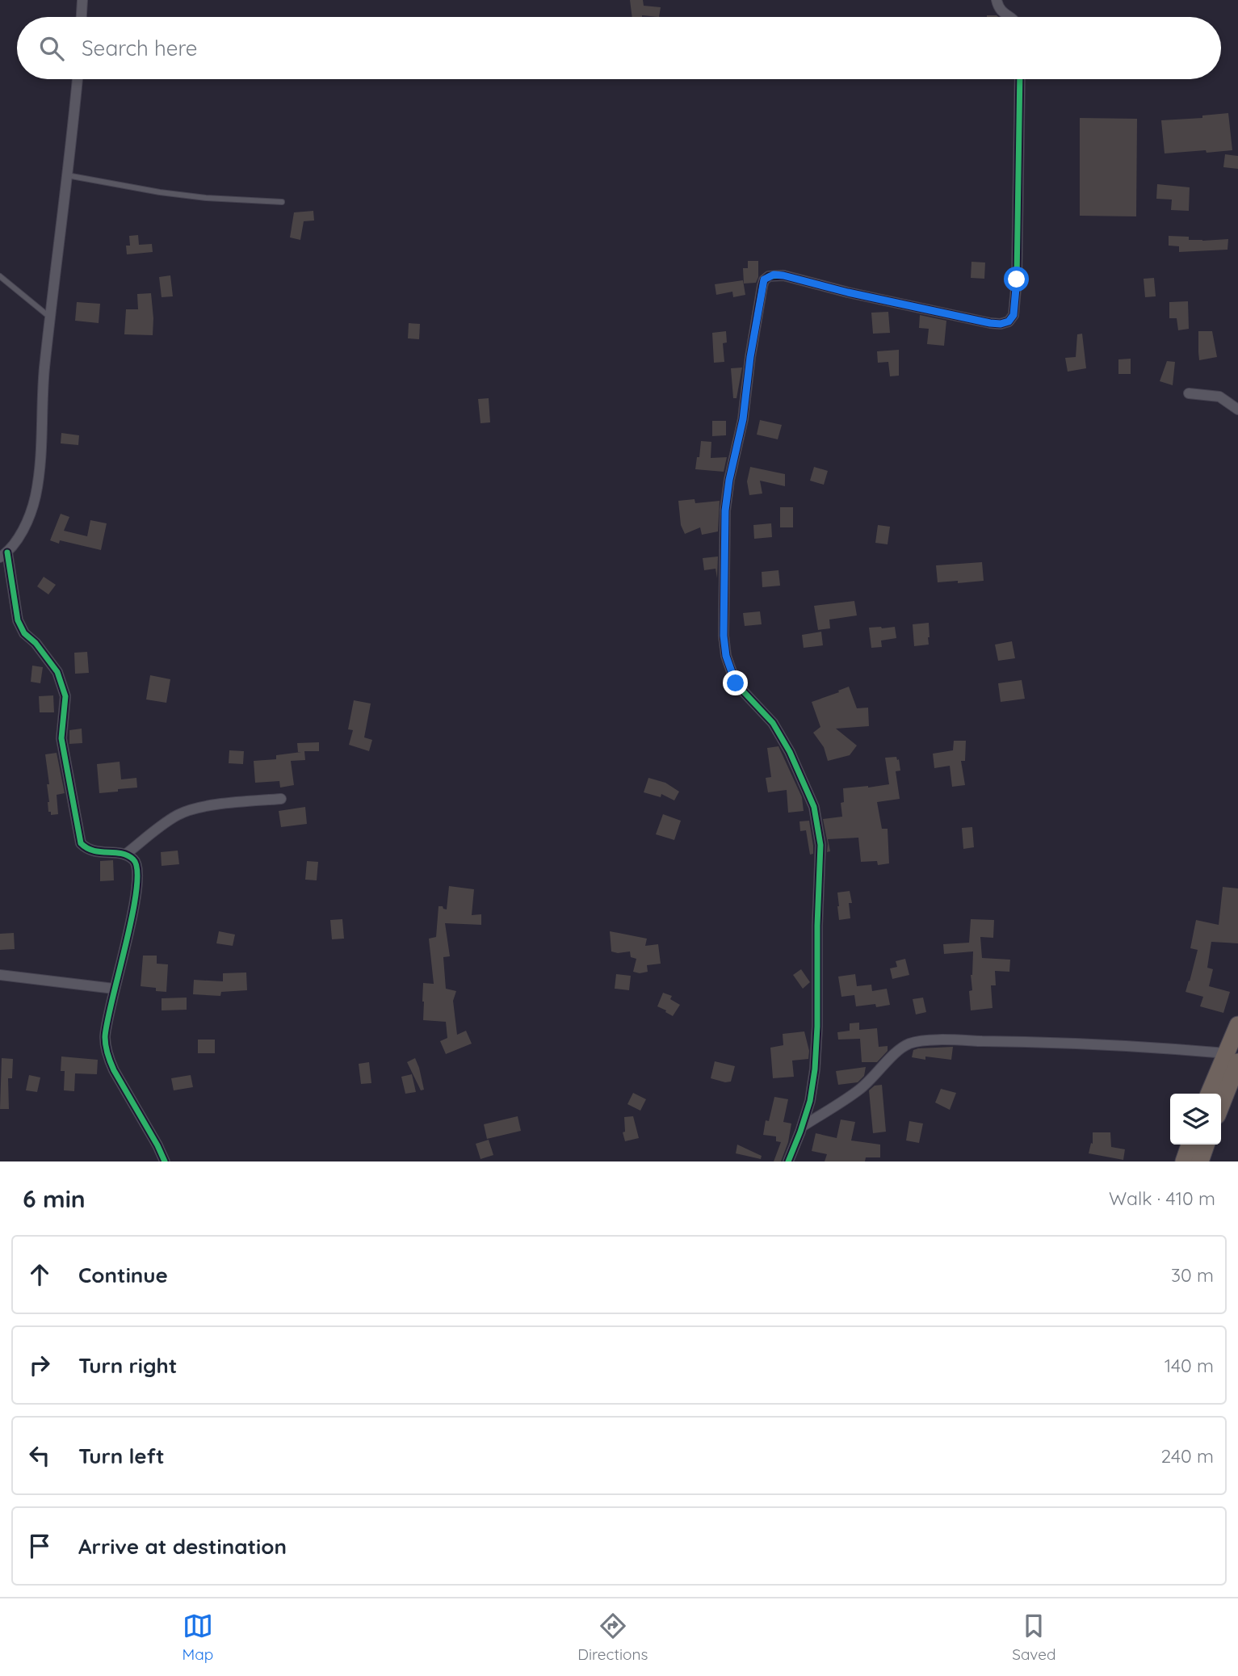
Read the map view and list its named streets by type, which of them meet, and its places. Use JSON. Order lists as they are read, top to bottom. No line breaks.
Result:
{"page":{"search":"Search here","heading":["6 min","Walk · 410 m"],"list":[["Continue","30 m"],["Turn right","140 m"],["Turn left","240 m"],"Arrive at destination"],"nav":["Map","Directions","Saved"]}}
